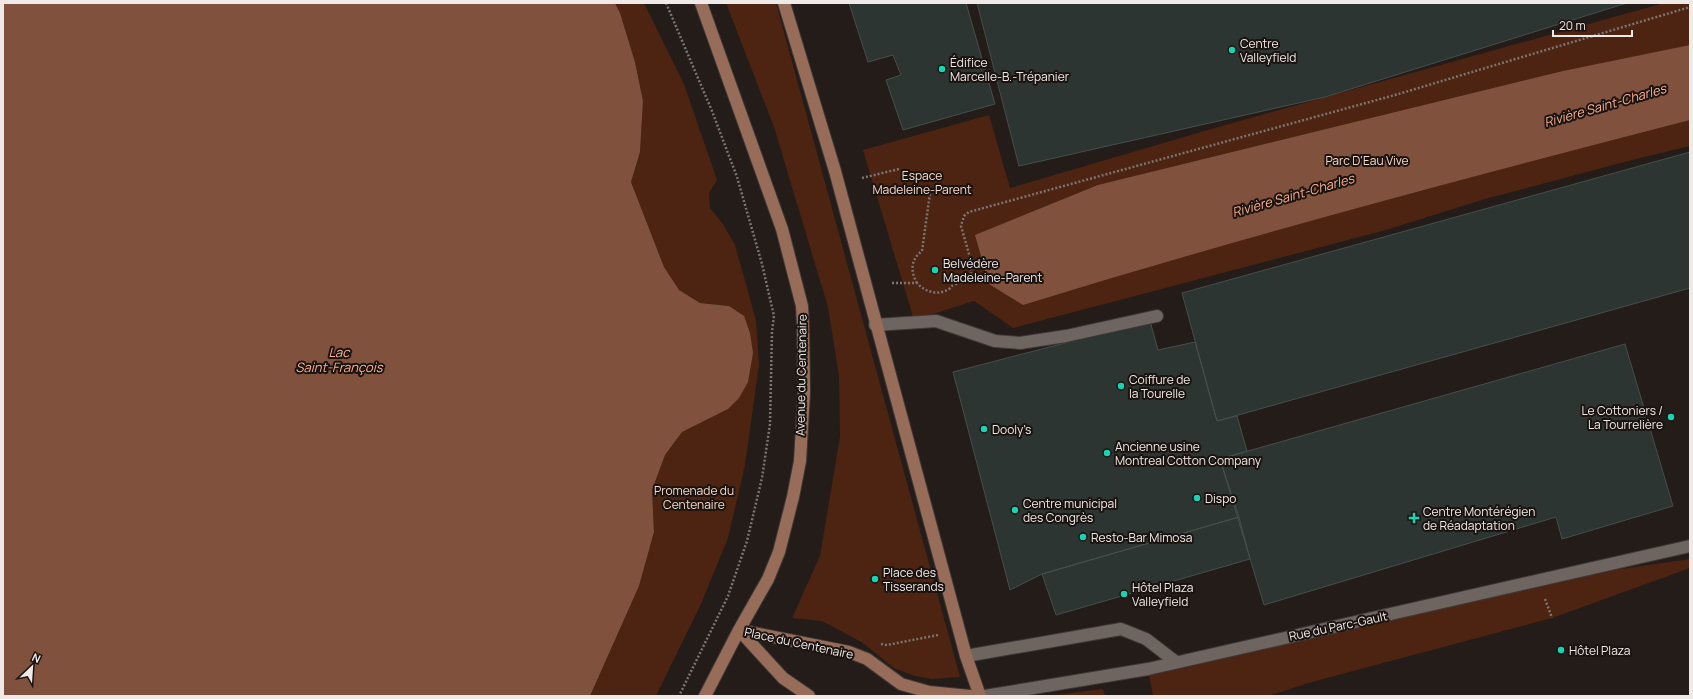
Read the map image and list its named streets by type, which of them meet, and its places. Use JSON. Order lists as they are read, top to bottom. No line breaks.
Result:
{"streets":{"main road":["Avenue du Centenaire","Place du Centenaire"],"lane":["Rue du Parc-Gault"]},"crossings":[["Avenue du Centenaire","Place du Centenaire"]],"water":["Rivière Saint-Charles","Lac Saint-François"],"parks":["Parc D'Eau Vive","Espace Madeleine-Parent","Promenade du Centenaire"],"places":{"other":["Centre Valleyfield","Édifice Marcelle-B.-Trépanier","Belvédère Madeleine-Parent","Coiffure de la Tourelle","Le Cottoniers / La Tourrelière","Dooly's","Ancienne usine Montreal Cotton Company","Dispo","Centre municipal des Congrès","Resto-Bar Mimosa","Place des Tisserands","Hôtel Plaza Valleyfield","Hôtel Plaza"],"health":["Centre Montérégien de Réadaptation"]},"scale_bar":"20 m","north":"top right"}
